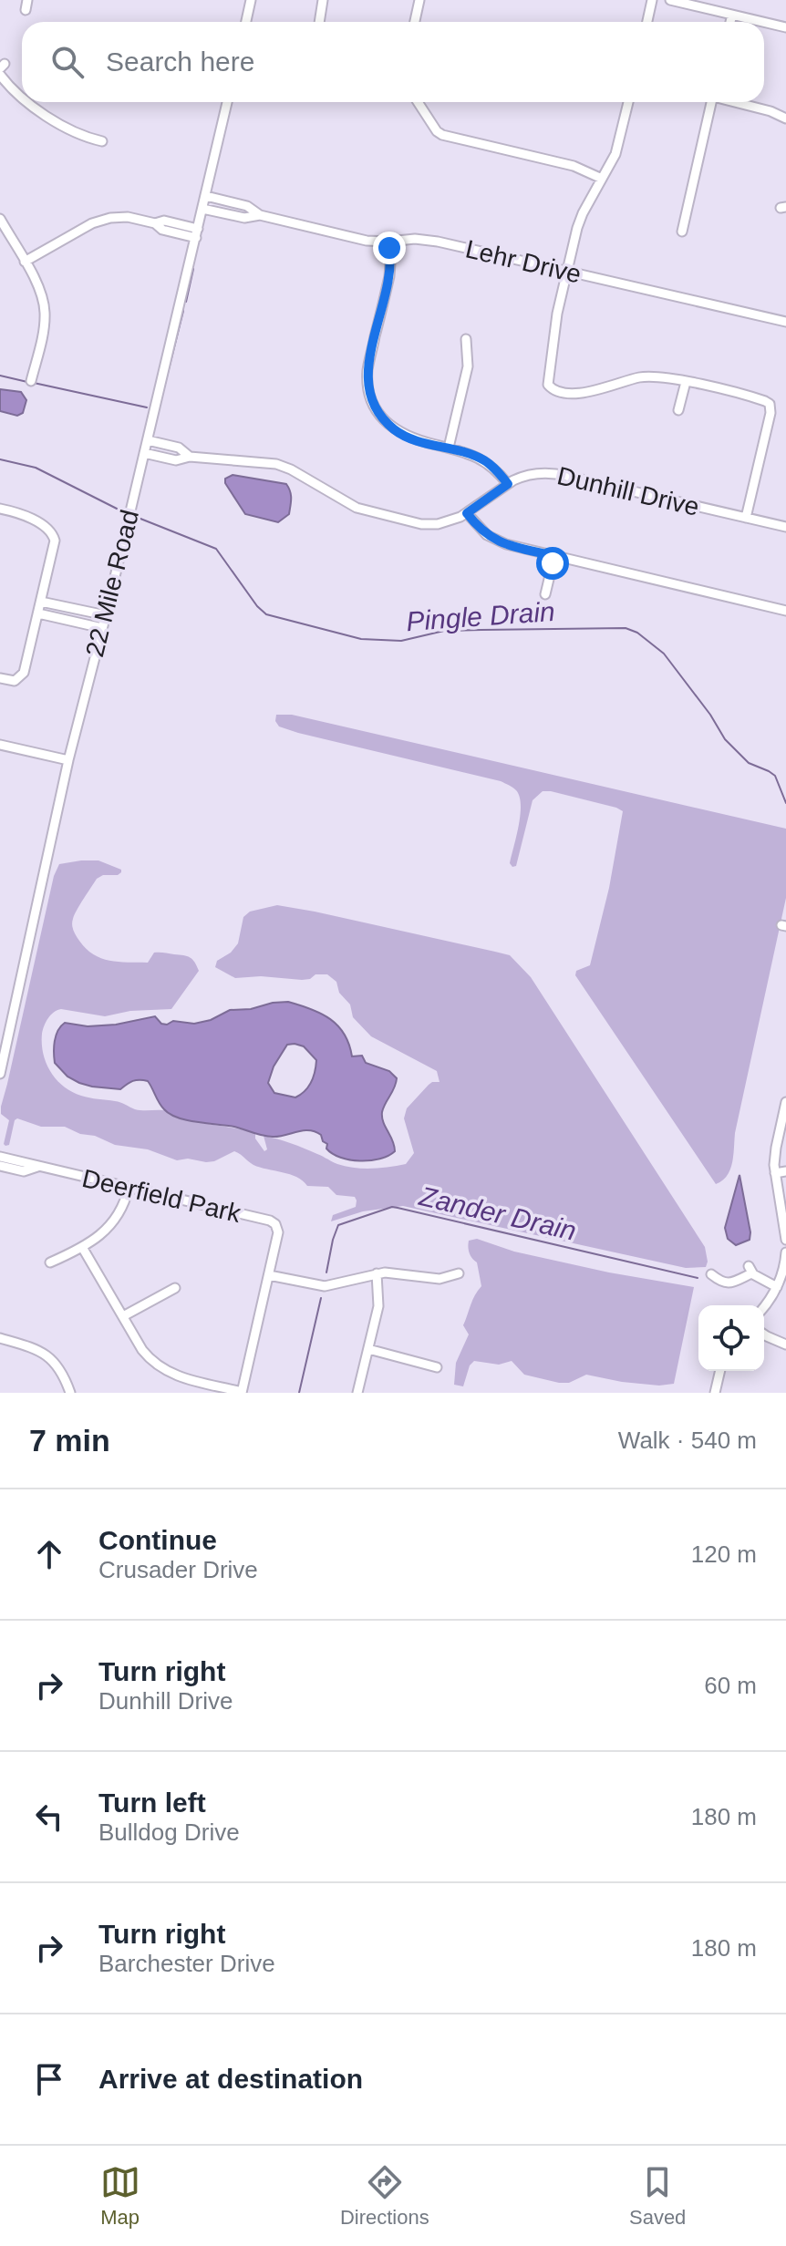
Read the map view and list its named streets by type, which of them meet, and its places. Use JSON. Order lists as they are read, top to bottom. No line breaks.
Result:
{"streets":{"street":["Lehr Drive","Dunhill Drive","22 Mile Road","Deerfield Park"]},"crossings":[["Lehr Drive","22 Mile Road"],["Dunhill Drive","22 Mile Road"]],"water":["Pingle Drain","Zander Drain"],"page":{"search":"Search here","heading":["7 min","Walk · 540 m"],"list":[["Continue","Crusader Drive","120 m"],["Turn right","Dunhill Drive","60 m"],["Turn left","Bulldog Drive","180 m"],["Turn right","Barchester Drive","180 m"],"Arrive at destination"],"nav":["Map","Directions","Saved"]}}
